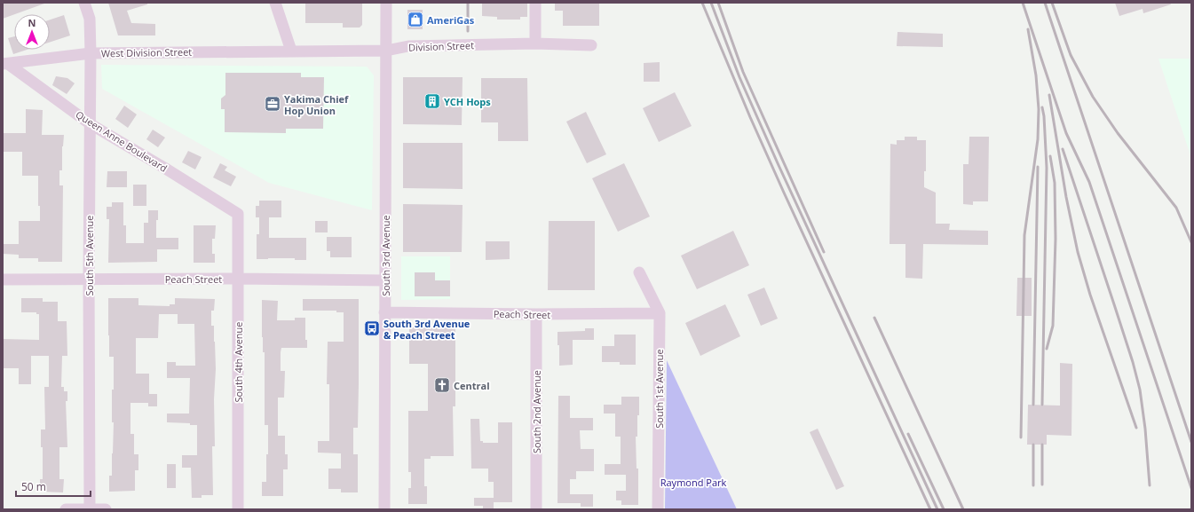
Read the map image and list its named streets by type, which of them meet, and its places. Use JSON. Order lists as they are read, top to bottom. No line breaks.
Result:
{"streets":{"street":["Division Street","West Division Street","Queen Anne Boulevard","South 5th Avenue","South 3rd Avenue","Peach Street","South 4th Avenue","South 1st Avenue","South 2nd Avenue"]},"crossings":[["Division Street","West Division Street"],["Division Street","South 3rd Avenue"],["West Division Street","Queen Anne Boulevard"],["West Division Street","South 5th Avenue"],["Queen Anne Boulevard","South 5th Avenue"],["Queen Anne Boulevard","South 4th Avenue"],["South 5th Avenue","Peach Street"],["South 3rd Avenue","Peach Street"],["Peach Street","South 4th Avenue"],["Peach Street","South 1st Avenue"],["Peach Street","South 2nd Avenue"]],"parks":["Raymond Park"],"places":{"shop":["AmeriGas"],"building":["YCH Hops"],"office":["Yakima Chief Hop Union"],"bus stop":["South 3rd Avenue & Peach Street"],"church":["Central"]},"scale_bar":"50 m","north":"top"}
